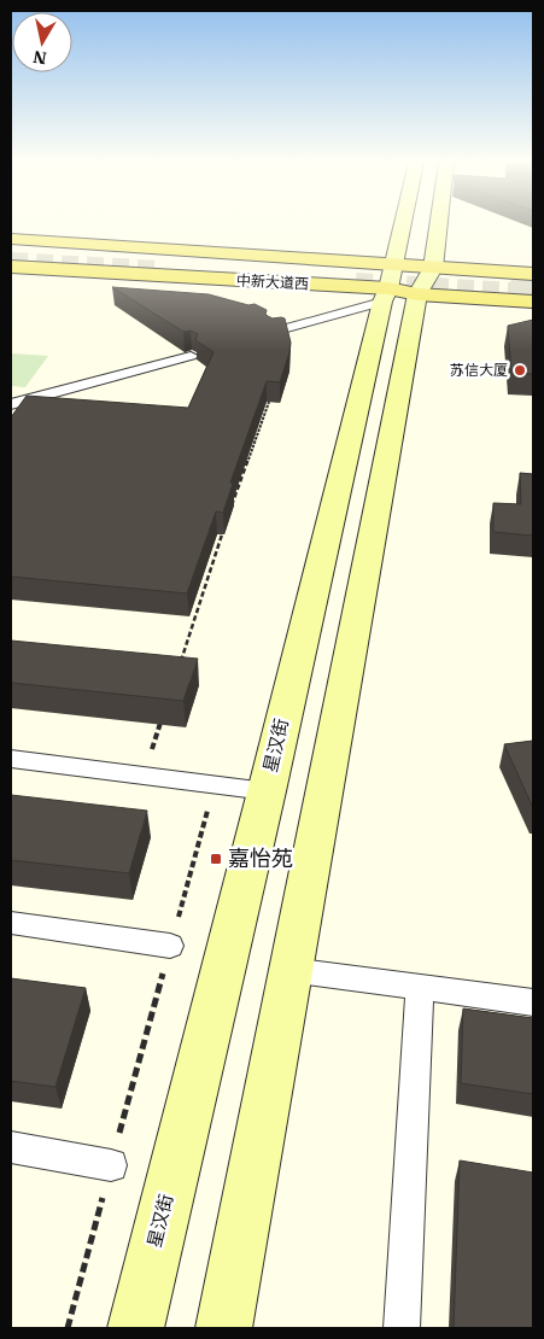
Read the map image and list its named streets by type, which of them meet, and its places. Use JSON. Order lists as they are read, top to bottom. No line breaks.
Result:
{"streets":{"main road":["中新大道西","星汉街"]},"crossings":[["中新大道西","星汉街"]],"places":{"other":["苏信大厦"],"transit":["嘉怡苑"]},"north":"bottom"}
